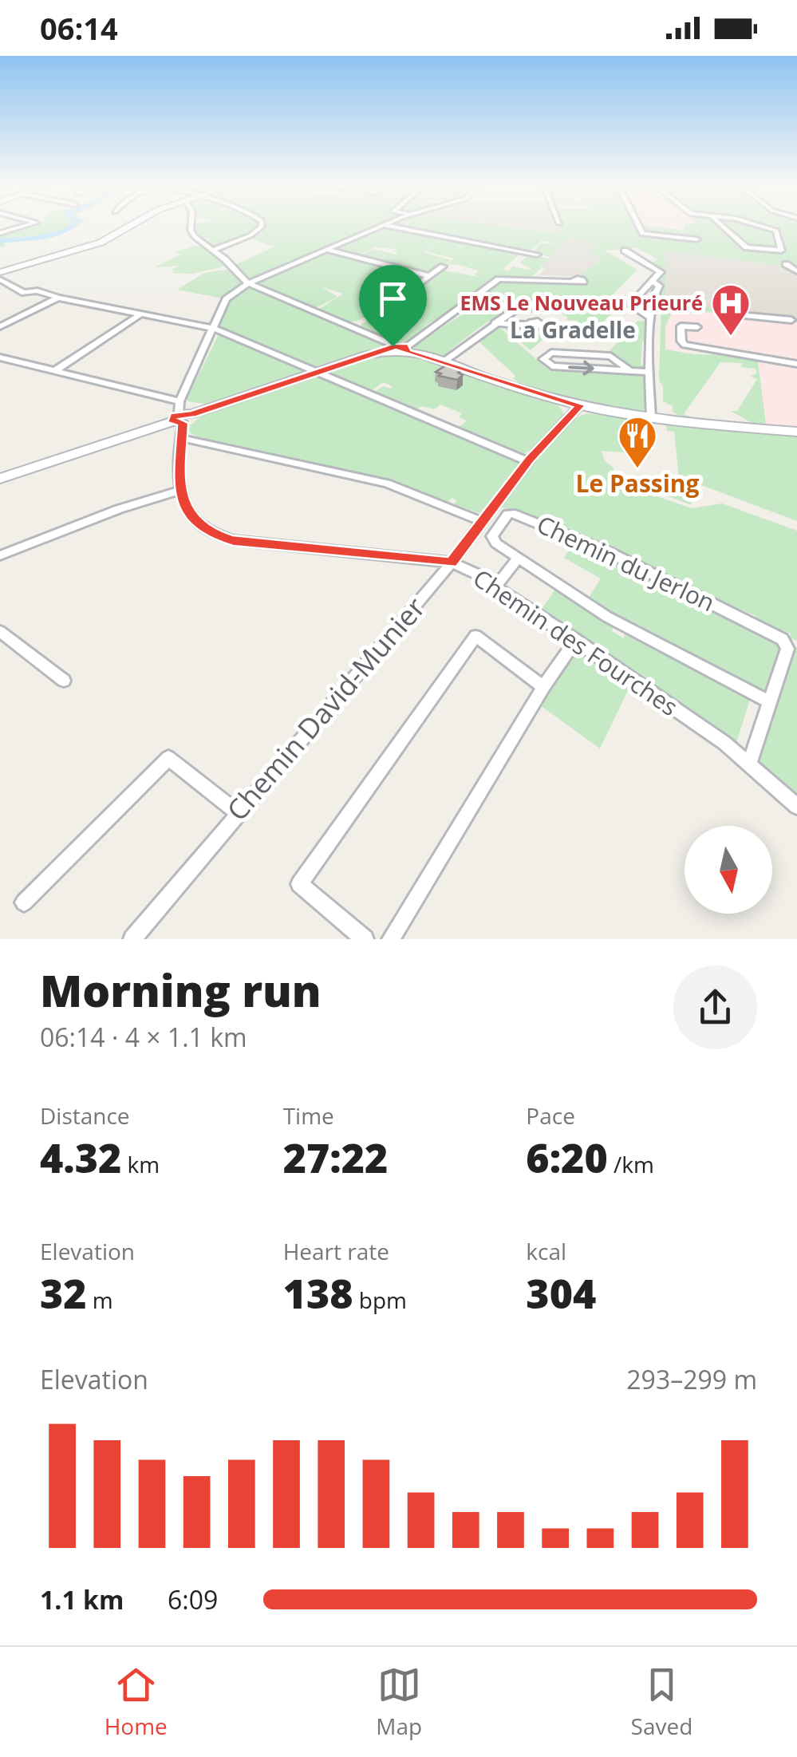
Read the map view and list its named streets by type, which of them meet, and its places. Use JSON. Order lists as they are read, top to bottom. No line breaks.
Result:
{"streets":{"street":["Chemin du Jerlon","Chemin des Fourches","Chemin David-Munier"]},"crossings":[["Chemin du Jerlon","Chemin des Fourches"],["Chemin des Fourches","Chemin David-Munier"]],"districts":["La Gradelle"],"places":{"hospital":["EMS Le Nouveau Prieuré"],"restaurant":["Le Passing"]},"north":"bottom","page":{"status":"06:14","heading":["Morning run","06:14 · 4 × 1.1 km"],"stats":[["Distance","4.32 km"],["Time","27:22"],["Pace","6:20 /km"],["Elevation","32 m"],["Heart rate","138 bpm"],["kcal","304"]],"chart":["Elevation","293–299 m"],"list":[{"name":"1.1 km","note":"6:09"}],"tabs":["Home","Map","Saved"]}}
